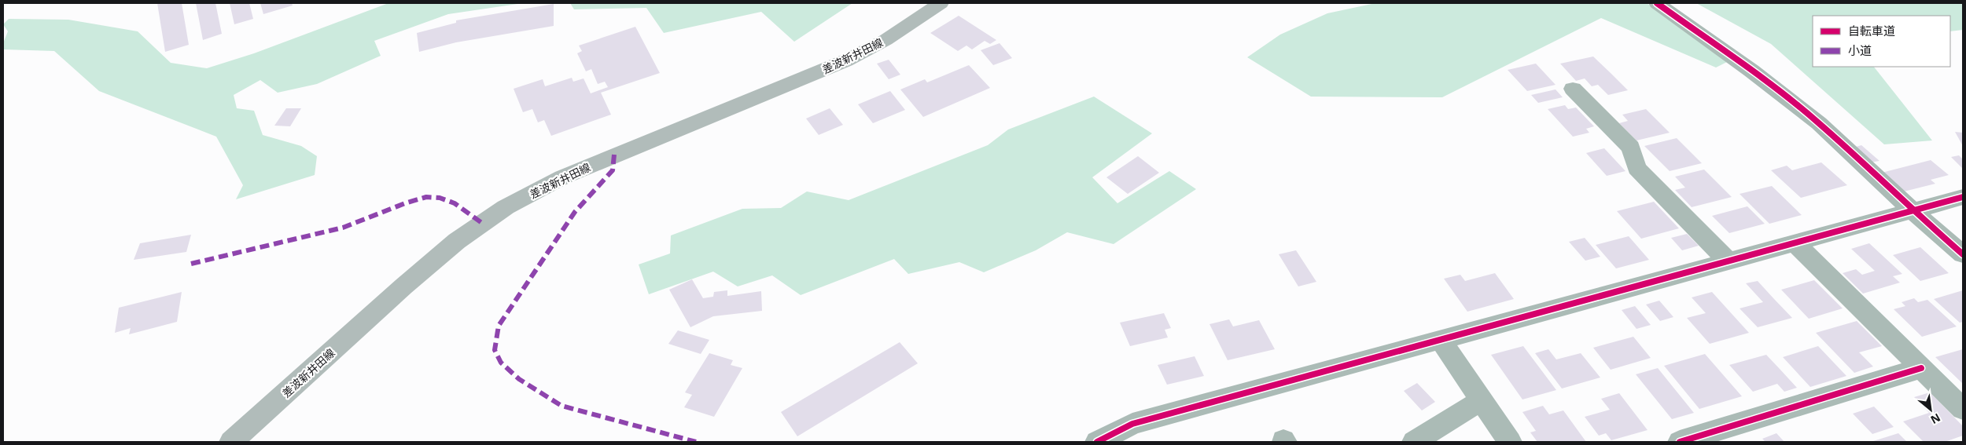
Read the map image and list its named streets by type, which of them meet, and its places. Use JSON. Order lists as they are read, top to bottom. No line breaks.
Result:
{"streets":{"main road":["差波新井田線"]},"legend":["自転車道","小道"],"north":"bottom right"}
